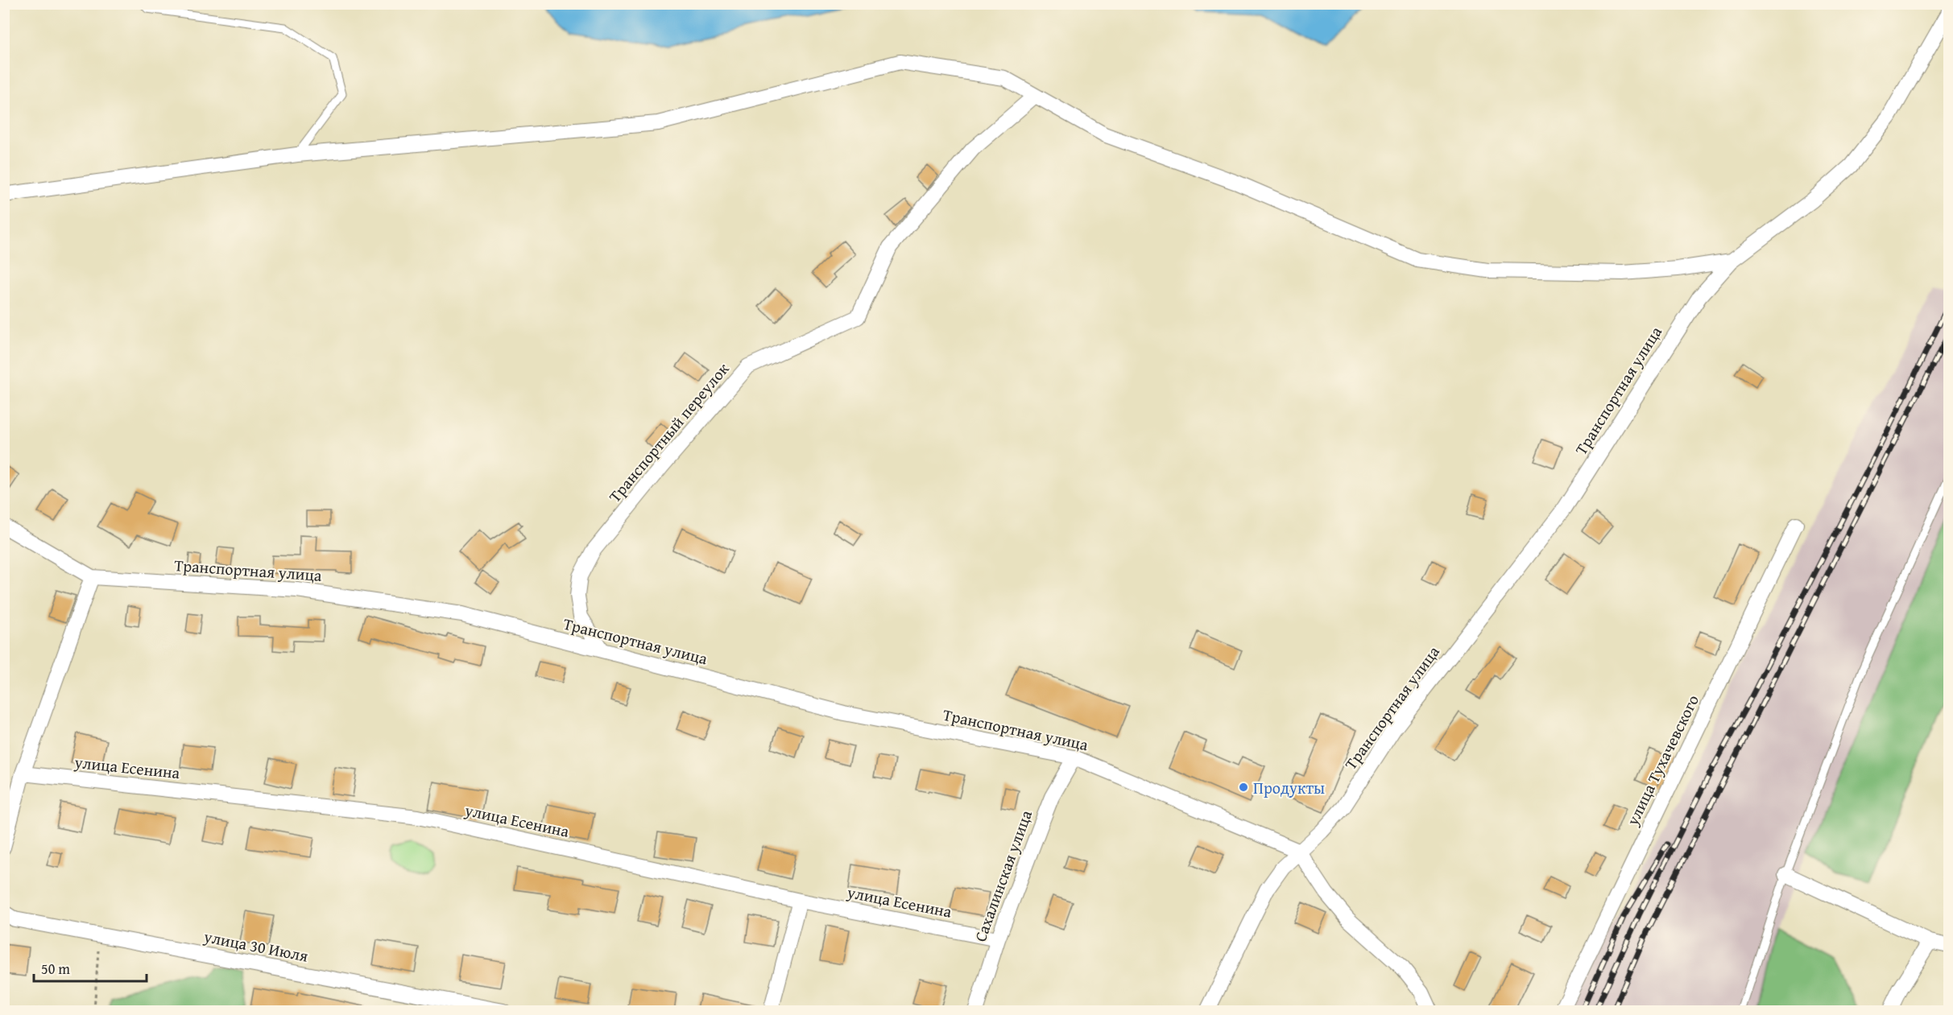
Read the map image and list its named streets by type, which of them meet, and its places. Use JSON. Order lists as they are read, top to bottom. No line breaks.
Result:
{"streets":{"street":["Транспортная улица","Транспортный переулок","улица Тухачевского","улица Есенина","Сахалинская улица","улица 30 Июля"]},"crossings":[["Транспортная улица","Транспортный переулок"],["Транспортная улица","Сахалинская улица"],["улица Есенина","Сахалинская улица"]],"places":["Продукты"],"scale_bar":"50 m"}
